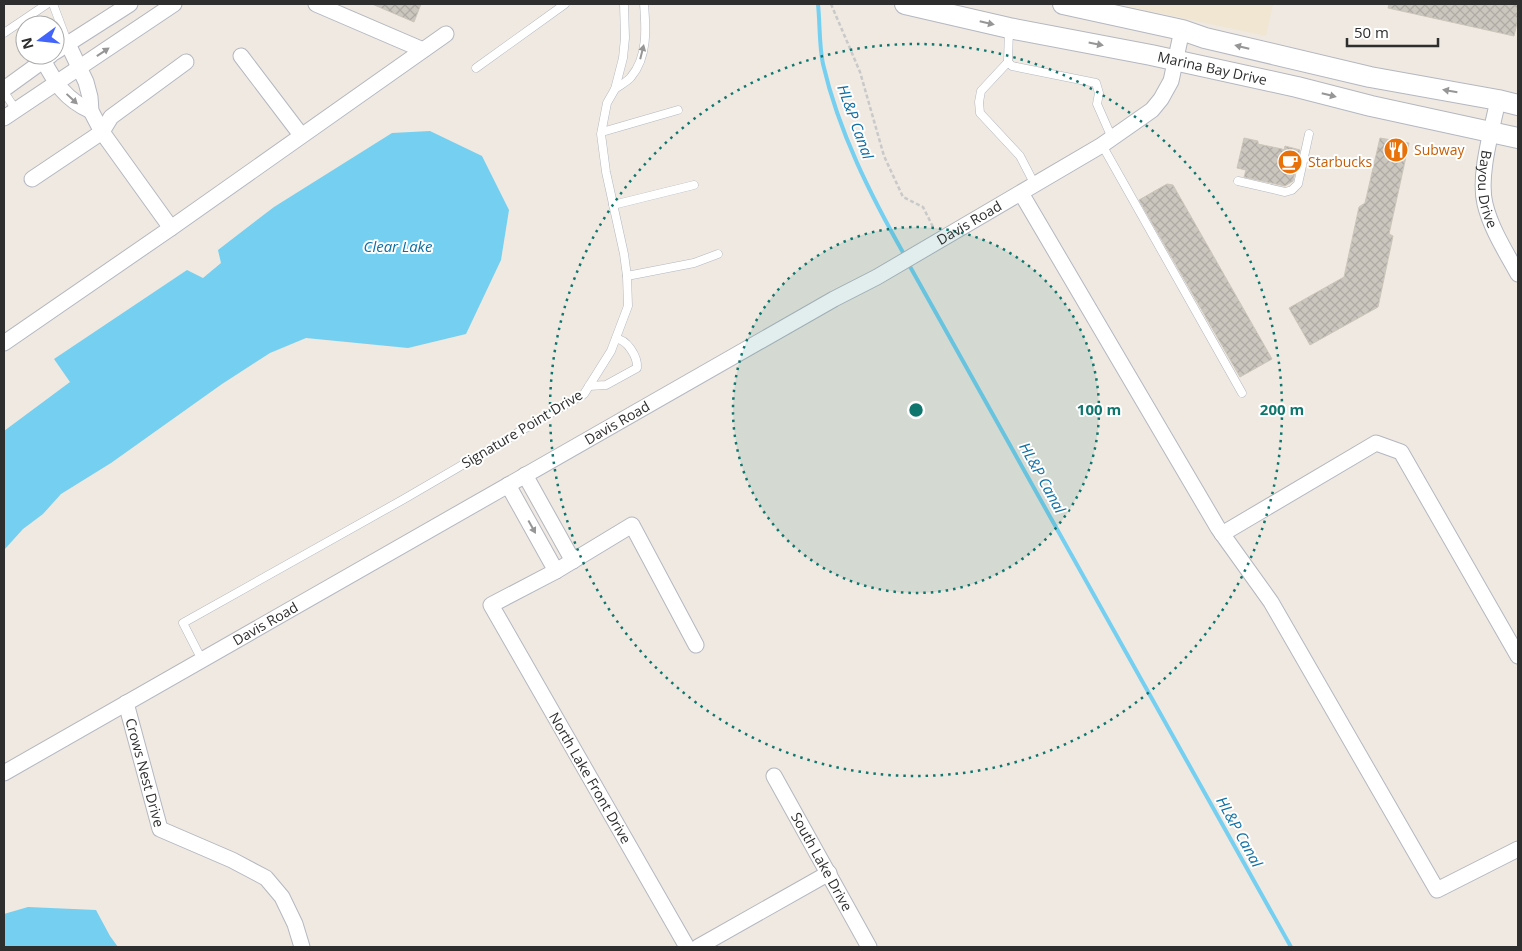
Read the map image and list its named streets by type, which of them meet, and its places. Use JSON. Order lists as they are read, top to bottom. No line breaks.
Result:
{"streets":{"main road":["Marina Bay Drive"],"street":["Bayou Drive","Davis Road","Crows Nest Drive","North Lake Front Drive","South Lake Drive"],"lane":["Signature Point Drive"]},"crossings":[["Marina Bay Drive","Bayou Drive"],["Marina Bay Drive","Davis Road"],["Davis Road","Signature Point Drive"],["Davis Road","Crows Nest Drive"]],"water":["HL&P Canal","Clear Lake"],"places":{"restaurant":["Subway"],"cafe":["Starbucks"]},"scale_bar":"50 m","north":"left","rings":["100 m","200 m"]}
